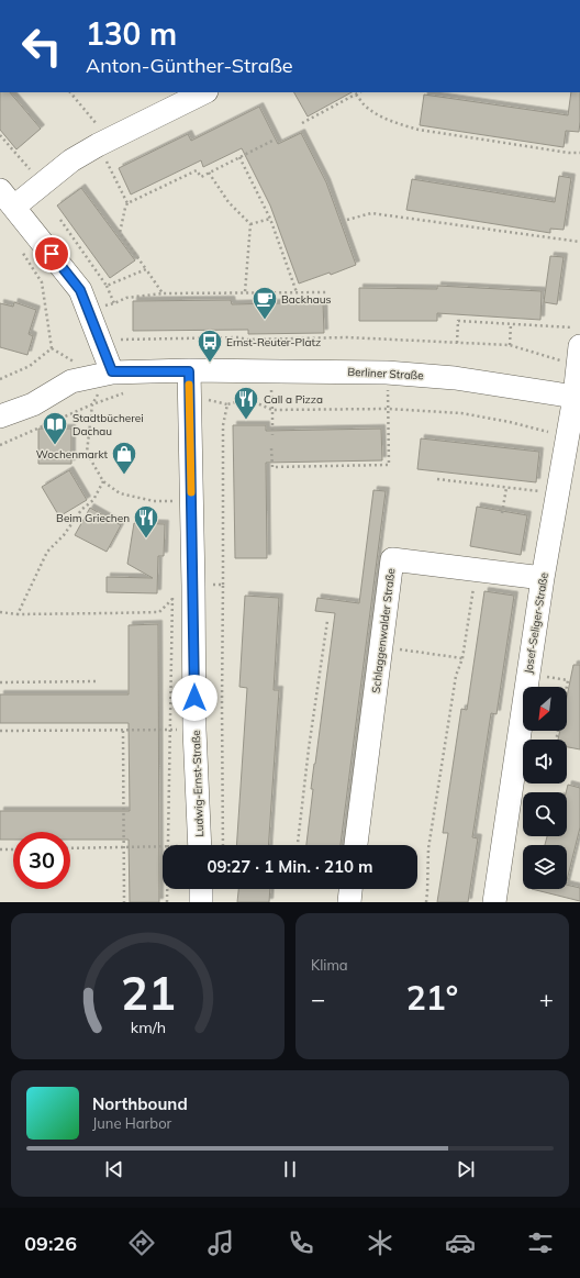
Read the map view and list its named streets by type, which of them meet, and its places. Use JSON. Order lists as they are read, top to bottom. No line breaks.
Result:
{"streets":{"street":["Berliner Straße","Josef-Seliger-Straße","Schlaggenwalder Straße","Ludwig-Ernst-Straße"]},"crossings":[["Berliner Straße","Josef-Seliger-Straße"],["Berliner Straße","Ludwig-Ernst-Straße"],["Josef-Seliger-Straße","Schlaggenwalder Straße"]],"places":{"cafe":["Backhaus"],"bus stop":["Ernst-Reuter-Platz"],"restaurant":["Call a Pizza","Beim Griechen"],"library":["Stadtbücherei Dachau"],"shop":["Wochenmarkt"]},"north":"bottom left","page":{"turn":["130 m","Anton-Günther-Straße"],"limit":"30","trip":"09:27 · 1 Min. · 210 m","tile":"Klima","heat":["−","21°","+"],"song":["Northbound","June Harbor"],"tabs":"09:26","gauge":["21","km/h"]}}
